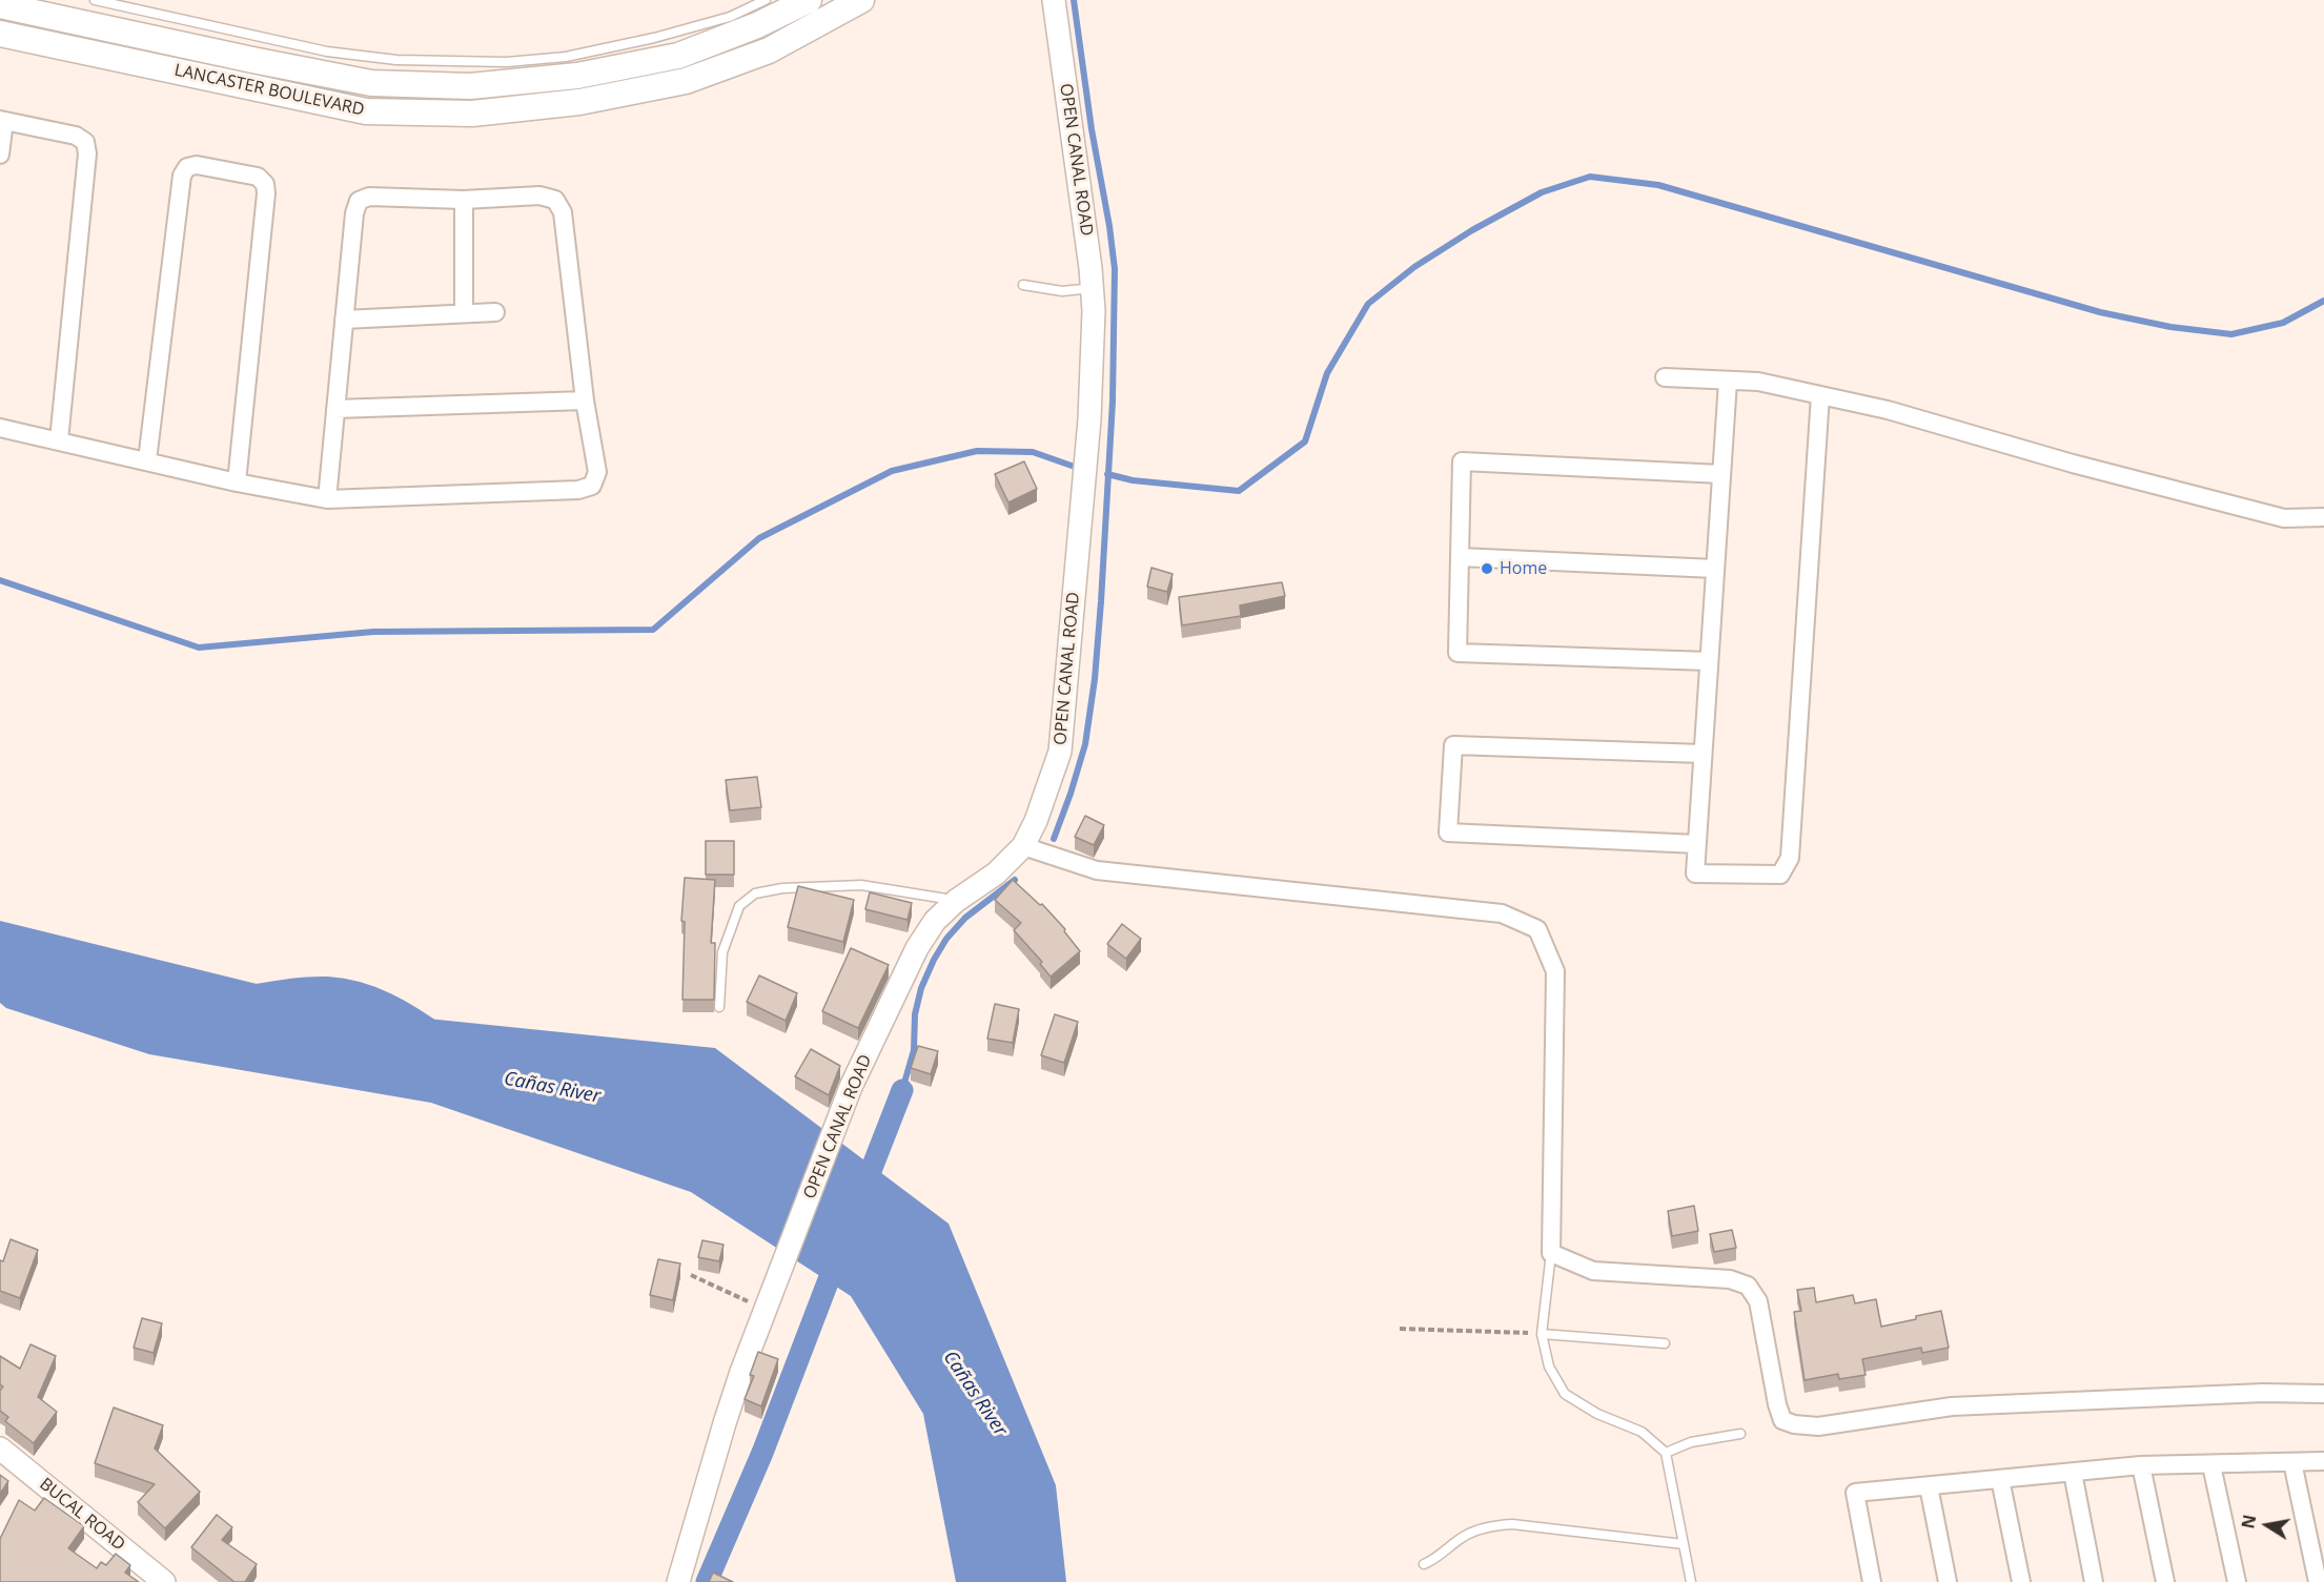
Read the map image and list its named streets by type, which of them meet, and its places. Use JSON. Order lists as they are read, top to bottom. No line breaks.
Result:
{"streets":{"main road":["LANCASTER BOULEVARD"],"street":["OPEN CANAL ROAD","BUCAL ROAD"]},"water":["Cañas River"],"places":["Home"],"north":"left"}
